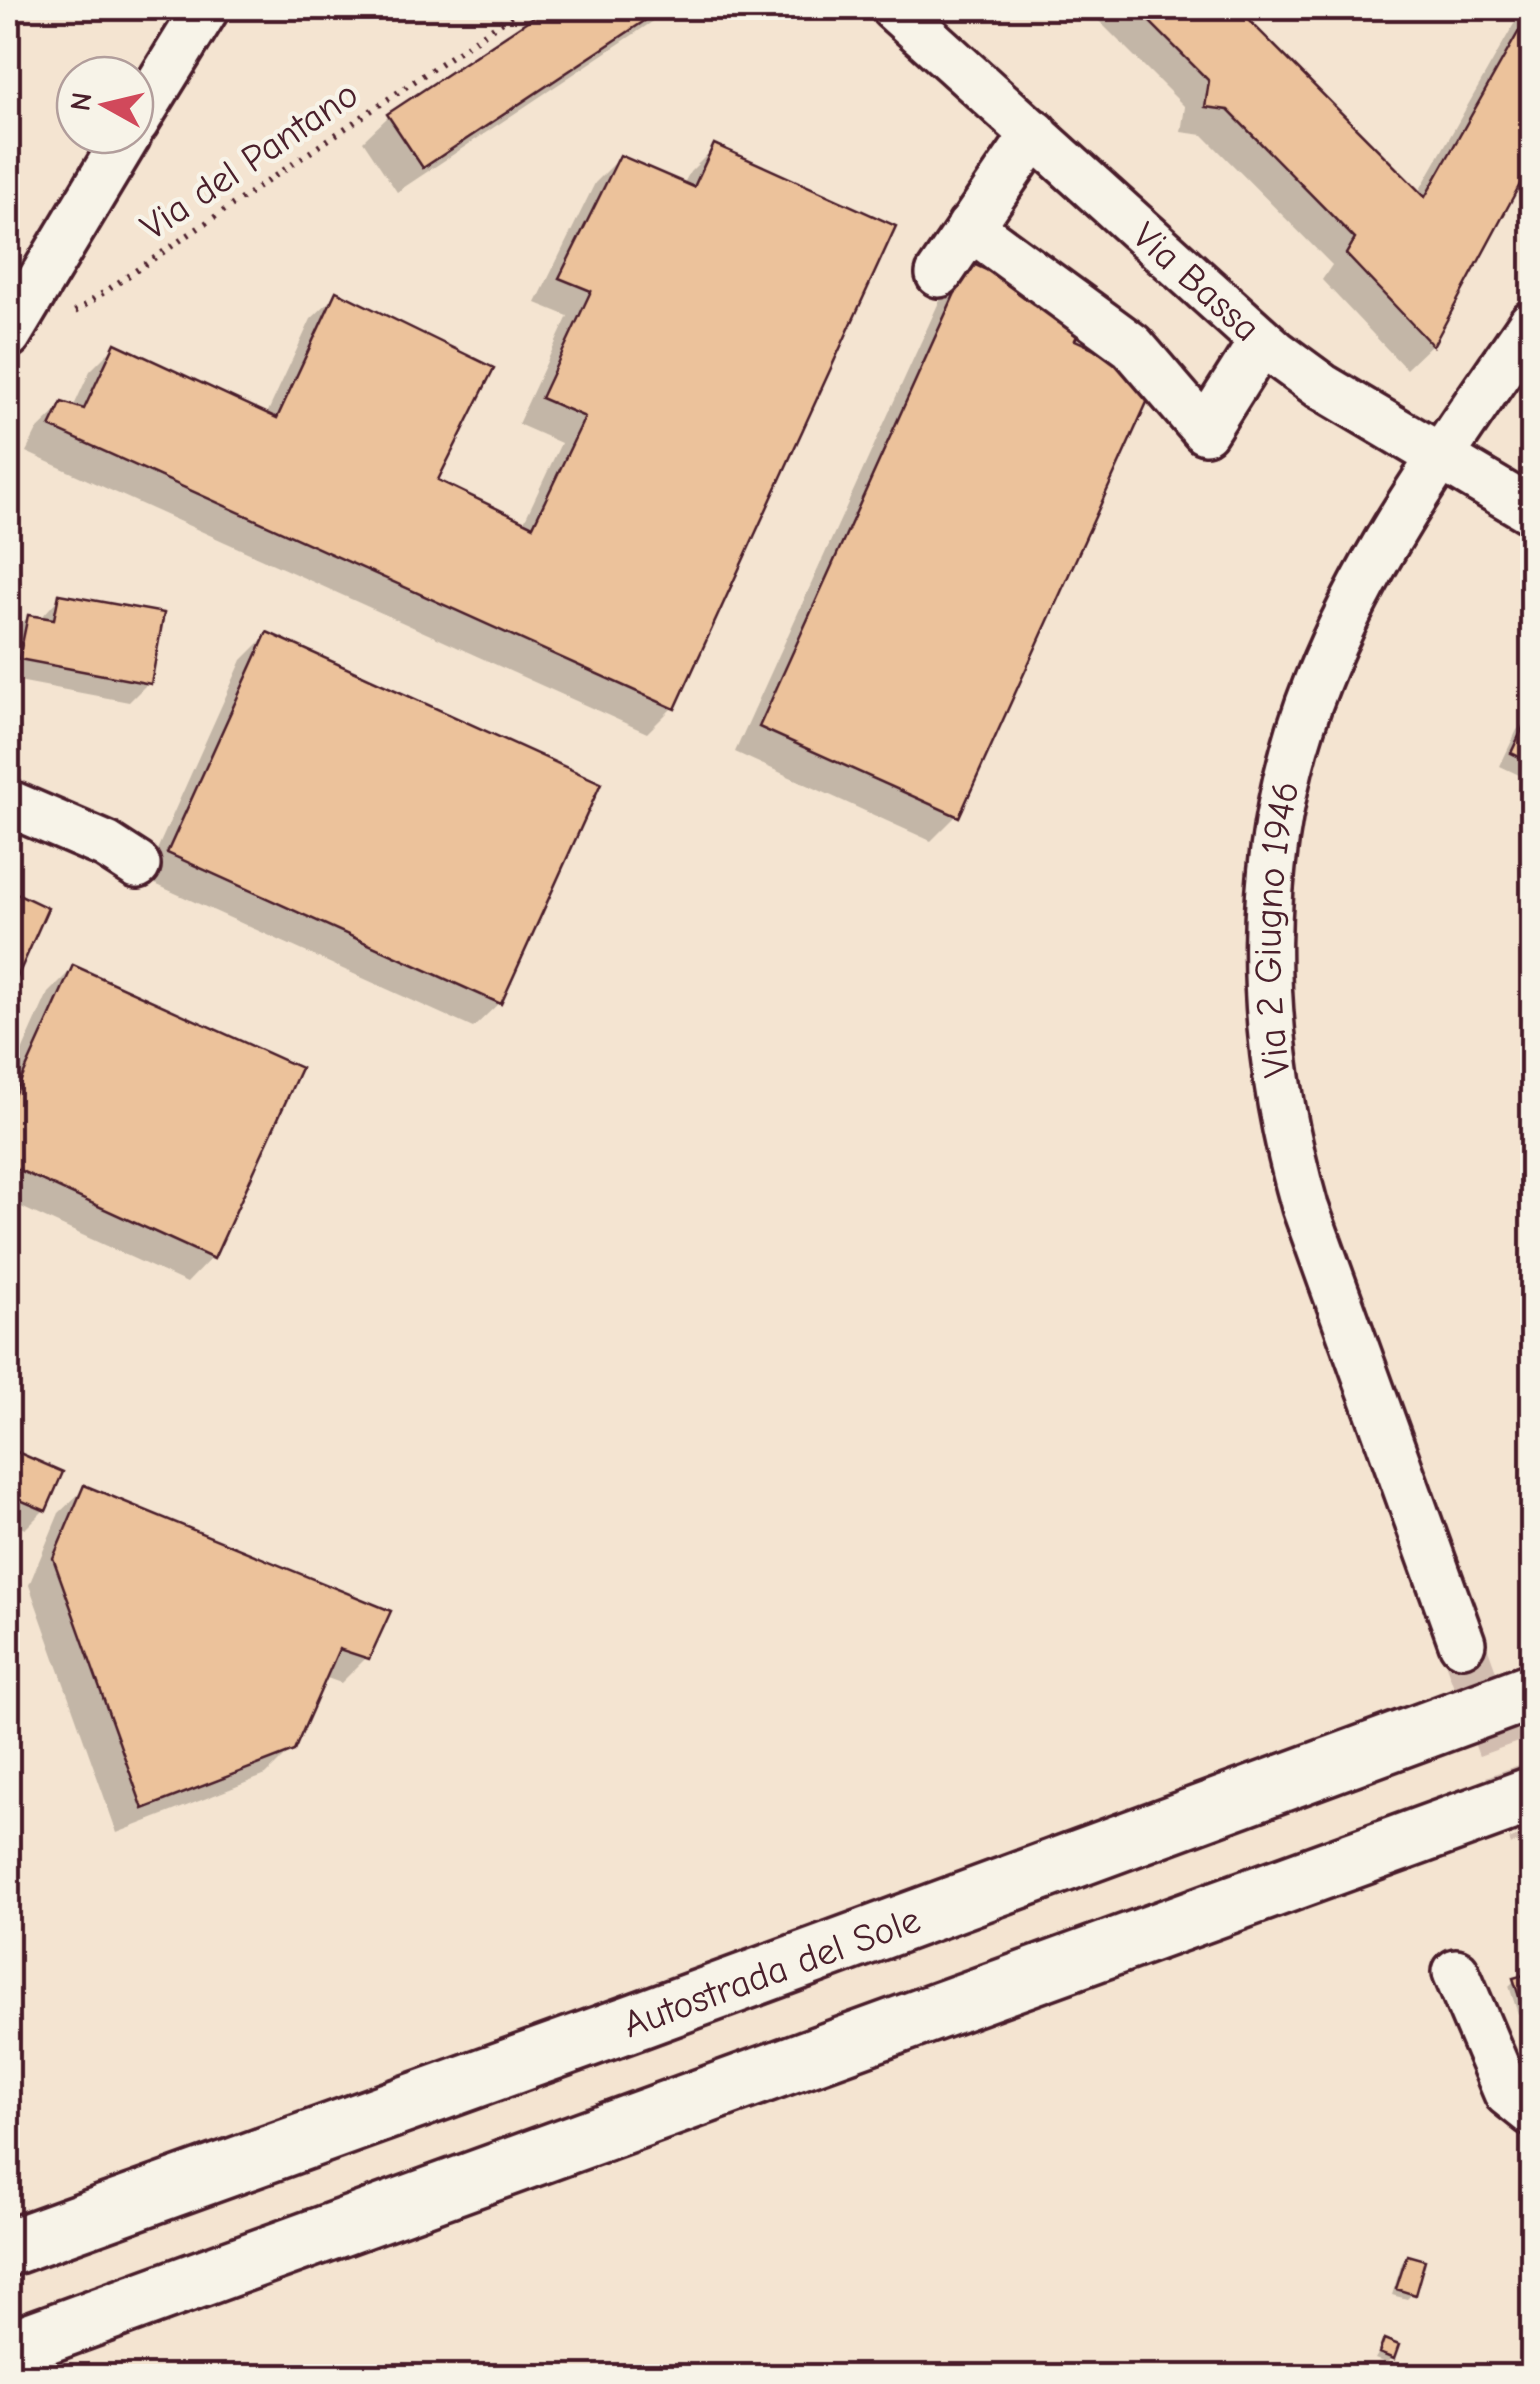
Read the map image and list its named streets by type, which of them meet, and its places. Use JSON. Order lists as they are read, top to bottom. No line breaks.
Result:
{"streets":{"highway":["Autostrada del Sole"],"street":["Via Bassa","Via 2 Giugno 1946"],"path":["Via del Pantano"]},"crossings":[["Via Bassa","Via 2 Giugno 1946"]],"north":"left"}
